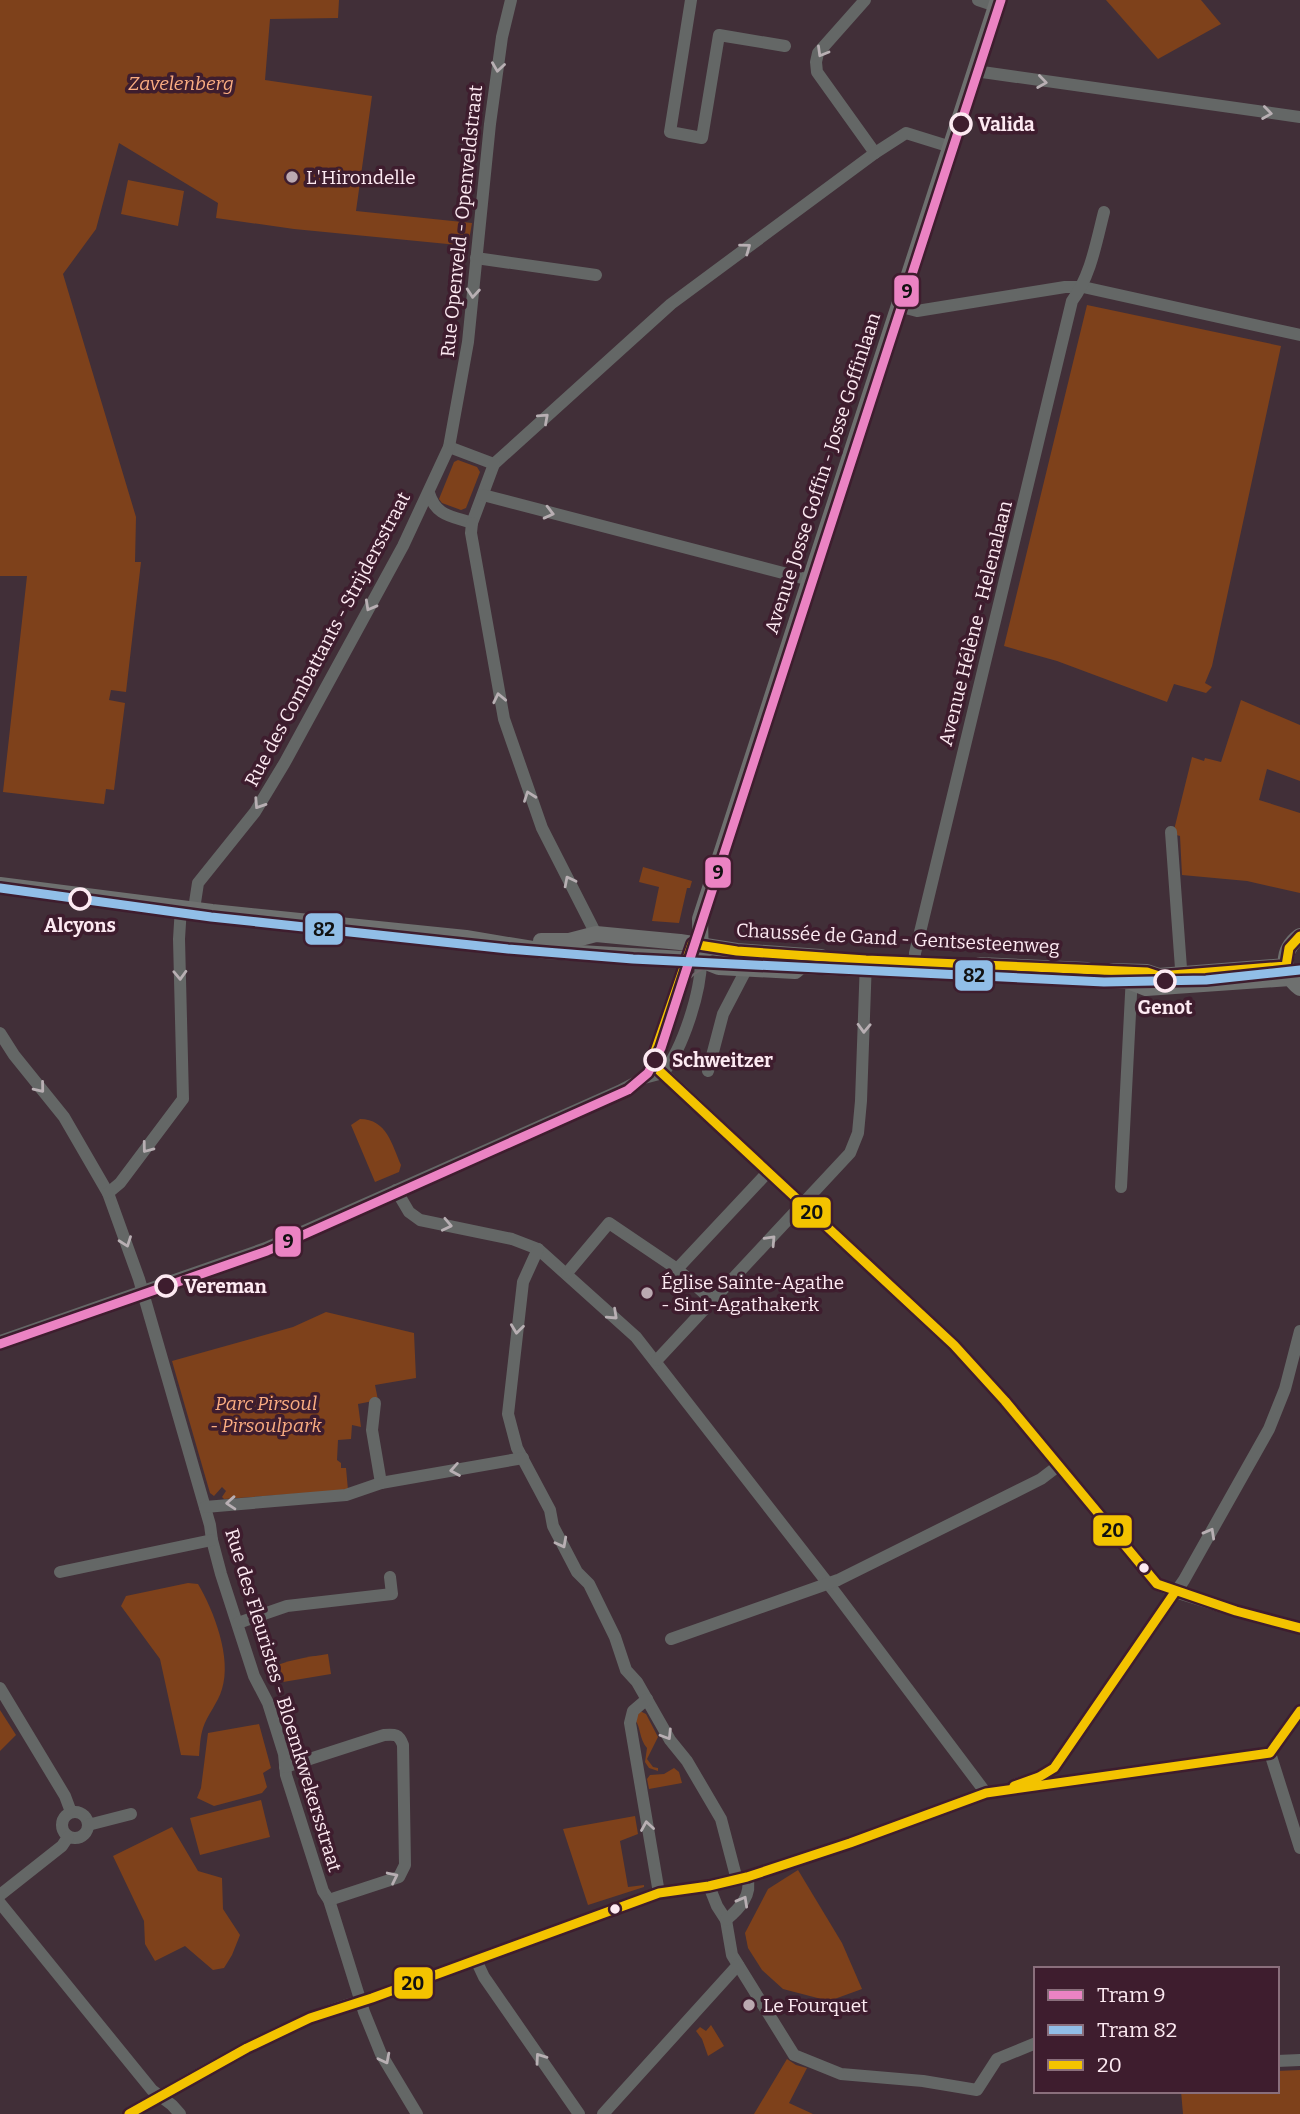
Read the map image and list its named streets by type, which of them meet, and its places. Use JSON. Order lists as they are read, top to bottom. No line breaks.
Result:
{"streets":{"main road":["Avenue Josse Goffin - Josse Goffinlaan","Chaussée de Gand - Gentsesteenweg"],"street":["Rue Openveld - Openveldstraat","Avenue Hélène - Helenalaan","Rue des Combattants - Strijdersstraat","Rue des Fleuristes - Bloemkwekersstraat"]},"crossings":[["Rue Openveld - Openveldstraat","Rue des Combattants - Strijdersstraat"],["Avenue Josse Goffin - Josse Goffinlaan","Chaussée de Gand - Gentsesteenweg"],["Avenue Hélène - Helenalaan","Chaussée de Gand - Gentsesteenweg"],["Rue des Combattants - Strijdersstraat","Chaussée de Gand - Gentsesteenweg"],["Rue des Combattants - Strijdersstraat","Rue des Fleuristes - Bloemkwekersstraat"]],"one_way":["Rue Openveld - Openveldstraat","Rue des Combattants - Strijdersstraat","Rue des Fleuristes - Bloemkwekersstraat"],"parks":["Zavelenberg","Parc Pirsoul - Pirsoulpark"],"places":["Valida","L'Hirondelle","Alcyons","Genot","Schweitzer","Vereman","Église Sainte-Agathe - Sint-Agathakerk","Le Fourquet"],"lines":["tram line 9","tram line 82","transit line 20"],"legend":["Tram 9","Tram 82","20"]}
